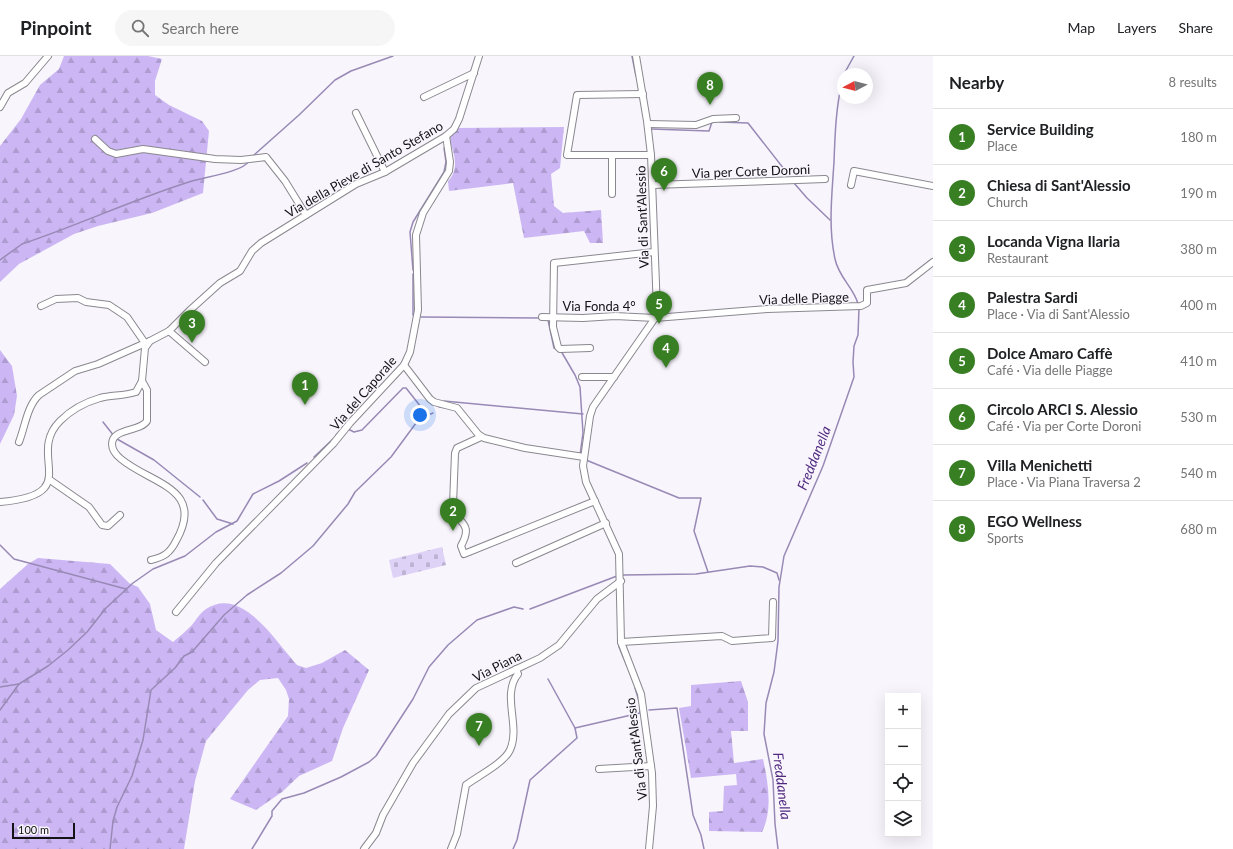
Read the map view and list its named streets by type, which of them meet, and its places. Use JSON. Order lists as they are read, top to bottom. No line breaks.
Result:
{"streets":{"street":["Via della Pieve di Santo Stefano","Via per Corte Doroni","Via di Sant'Alessio","Via delle Piagge","Via Fonda 4°","Via del Caporale","Via Piana"]},"crossings":[["Via della Pieve di Santo Stefano","Via del Caporale"],["Via per Corte Doroni","Via di Sant'Alessio"],["Via di Sant'Alessio","Via delle Piagge"],["Via di Sant'Alessio","Via Fonda 4°"],["Via di Sant'Alessio","Via Piana"],["Via delle Piagge","Via Fonda 4°"]],"water":["Freddanella"],"scale_bar":"100 m","north":"left","page":{"header":"Pinpoint","search":"Search here","nav":["Map","Layers","Share"],"heading":["Nearby","8 results"],"pins":["8","6","5","3","4","1","2","7"],"list":[{"mark":"1","name":"Service Building","note":"Place","value":"180 m"},{"mark":"2","name":"Chiesa di Sant'Alessio","note":"Church","value":"190 m"},{"mark":"3","name":"Locanda Vigna Ilaria","note":"Restaurant","value":"380 m"},{"mark":"4","name":"Palestra Sardi","note":"Place · Via di Sant'Alessio","value":"400 m"},{"mark":"5","name":"Dolce Amaro Caffè","note":"Café · Via delle Piagge","value":"410 m"},{"mark":"6","name":"Circolo ARCI S. Alessio","note":"Café · Via per Corte Doroni","value":"530 m"},{"mark":"7","name":"Villa Menichetti","note":"Place · Via Piana Traversa 2","value":"540 m"},{"mark":"8","name":"EGO Wellness","note":"Sports","value":"680 m"}],"map_buttons":["+","−"],"scale":"100 m"}}
